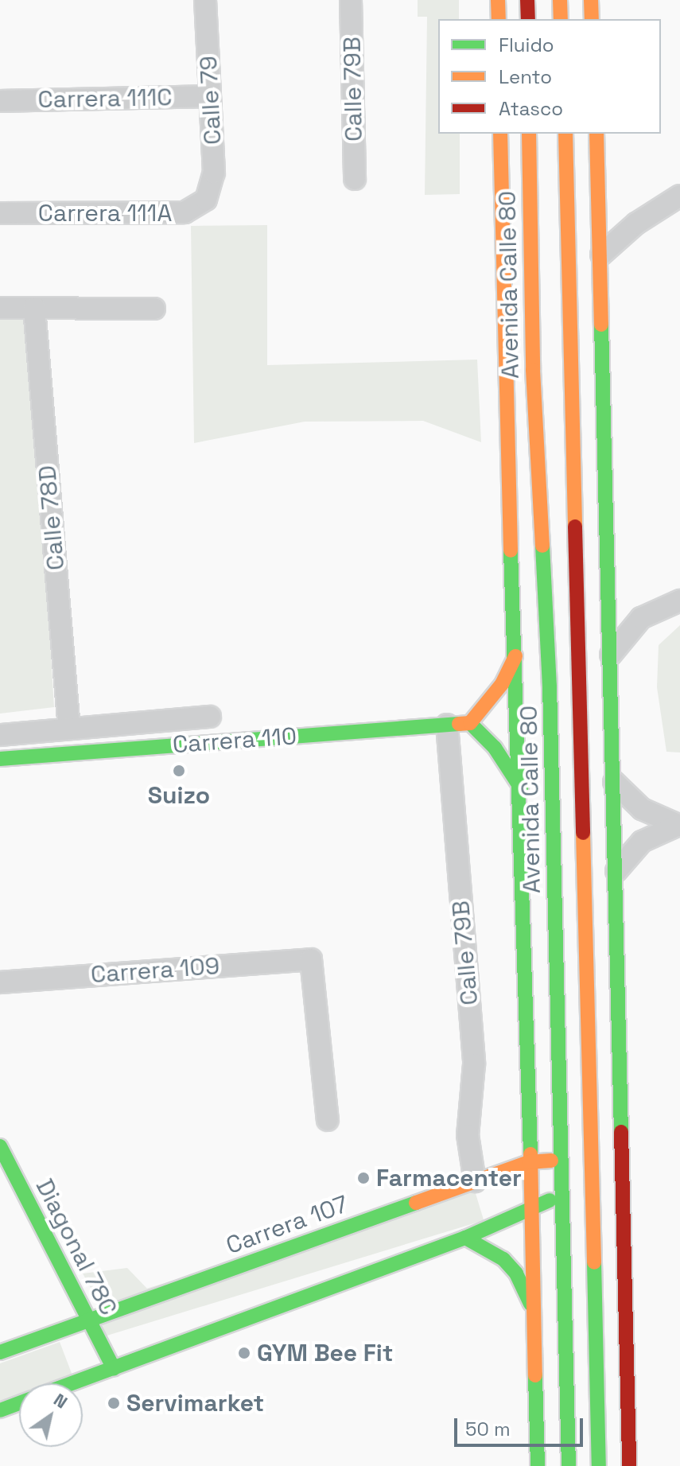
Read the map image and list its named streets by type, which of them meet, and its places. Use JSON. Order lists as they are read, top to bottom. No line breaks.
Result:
{"streets":{"main road":["Avenida Calle 80","Carrera 110","Carrera 107","Diagonal 78C"],"street":["Calle 79B","Carrera 111C","Calle 79","Carrera 111A","Calle 78D","Carrera 109"]},"crossings":[["Calle 79B","Carrera 110"],["Calle 79B","Carrera 107"],["Carrera 111C","Calle 79"],["Calle 79","Carrera 111A"],["Avenida Calle 80","Carrera 107"],["Calle 78D","Carrera 110"],["Carrera 107","Diagonal 78C"]],"places":["Suizo","Farmacenter","GYM Bee Fit","Servimarket"],"legend":["Fluido","Lento","Atasco"],"scale_bar":"50 m","north":"top right"}
